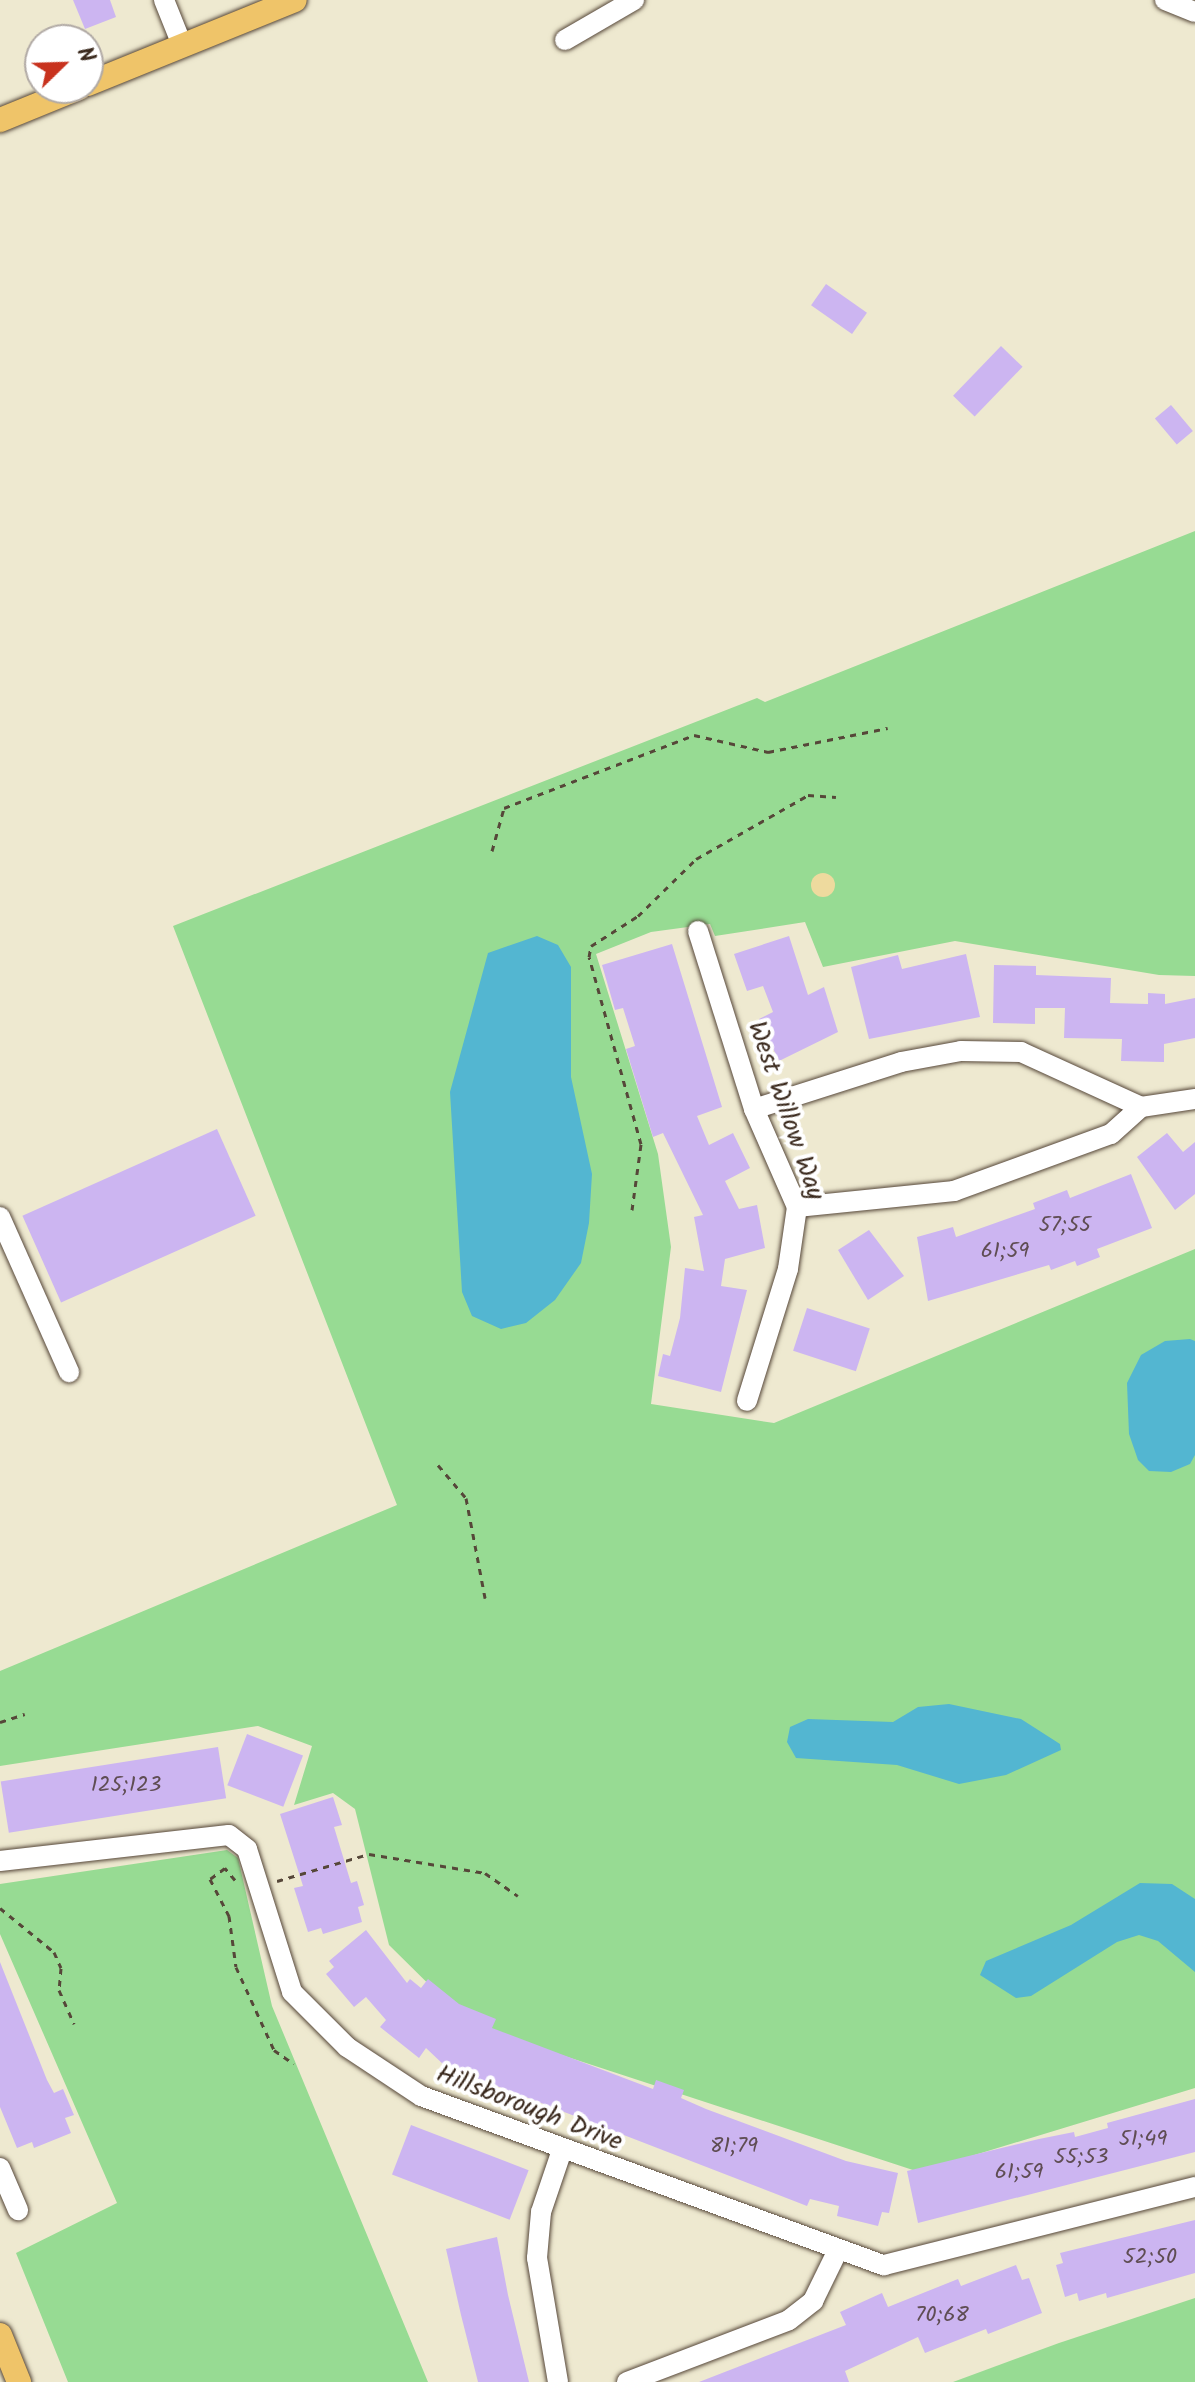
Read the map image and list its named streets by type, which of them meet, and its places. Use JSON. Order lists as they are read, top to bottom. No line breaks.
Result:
{"streets":{"street":["West Willow Way","Hillsborough Drive"]},"house_numbers":["57;55","61;59","125;123","51;49","81;79","55;53","61;59","52;50","70;68"],"north":"top right"}
